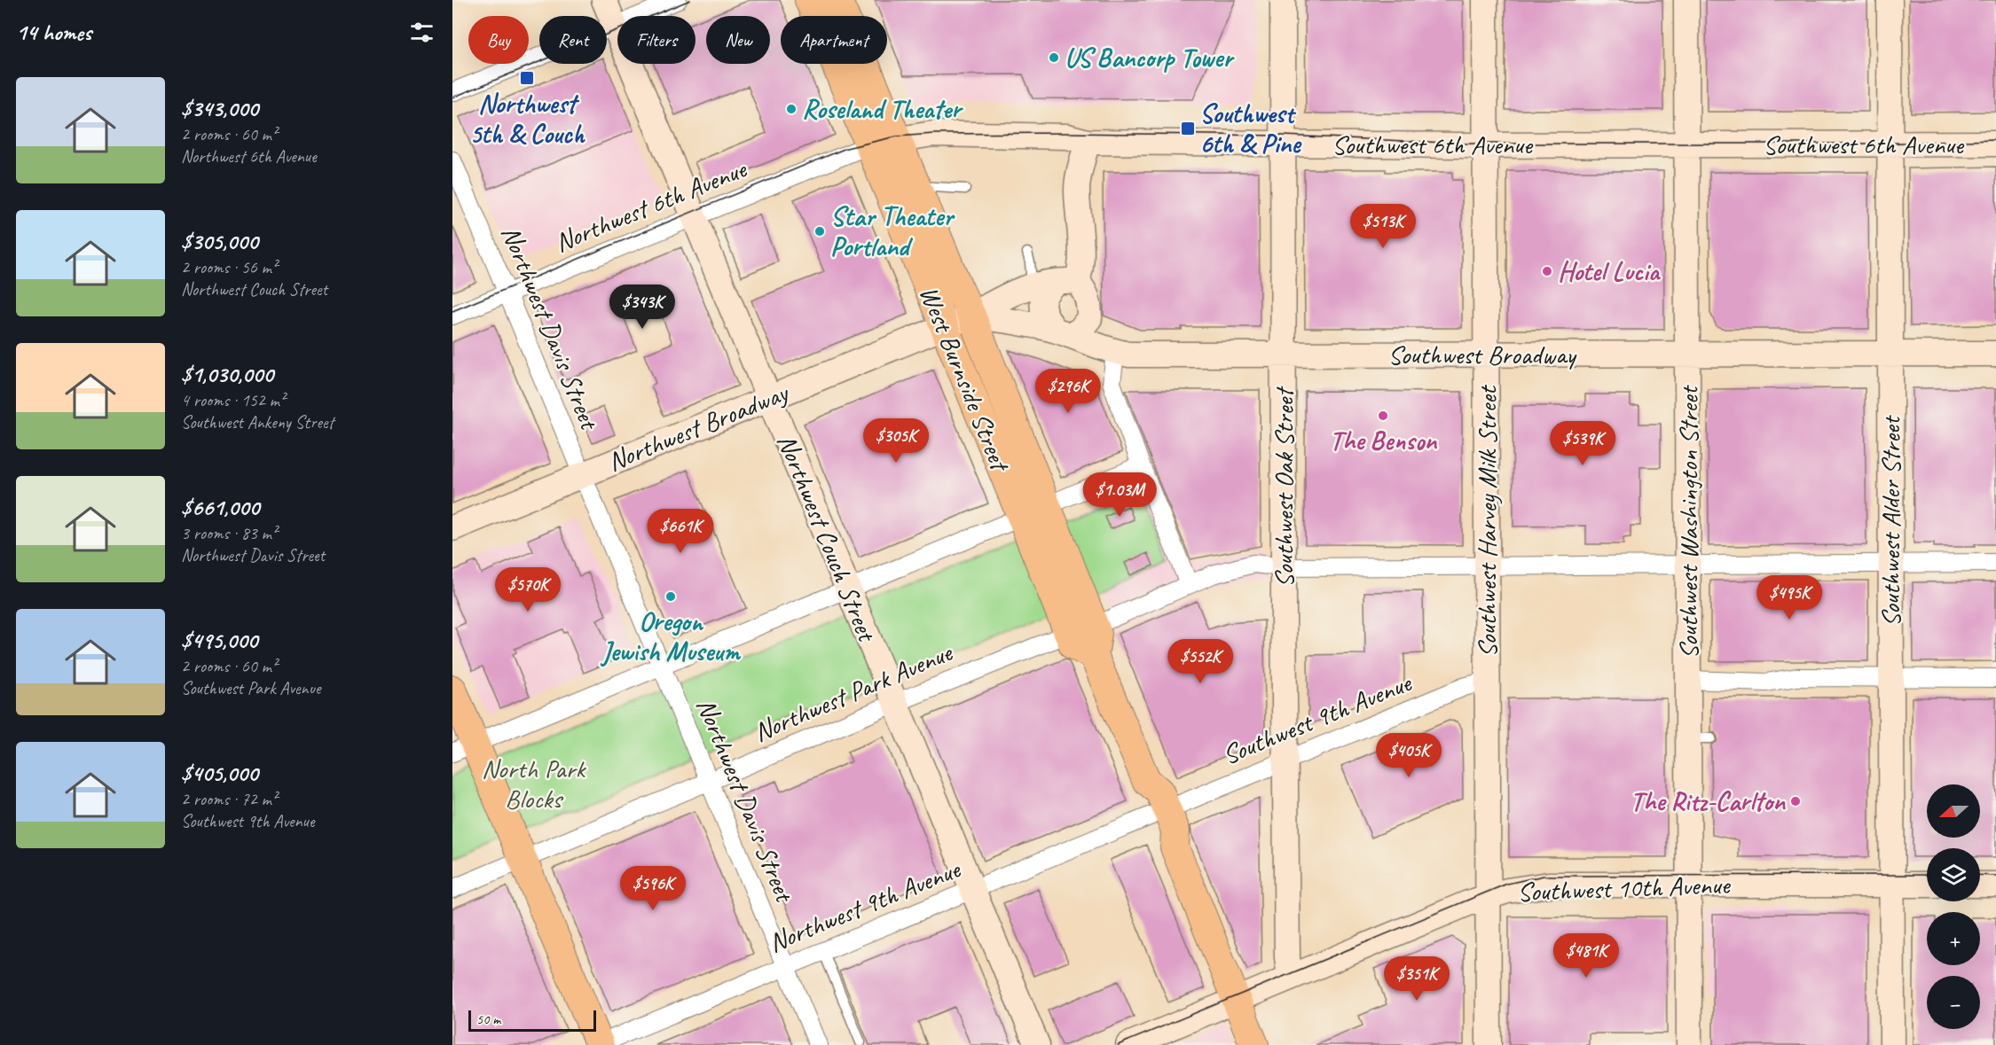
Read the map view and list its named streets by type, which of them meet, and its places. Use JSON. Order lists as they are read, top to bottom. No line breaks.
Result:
{"streets":{"main road":["West Burnside Street"],"street":["Southwest 6th Avenue","Northwest 6th Avenue","Northwest Davis Street","Southwest Broadway","Northwest Broadway","Southwest Oak Street","Southwest Harvey Milk Street","Southwest Alder Street","Southwest Washington Street","Northwest Couch Street","Northwest Park Avenue","Southwest 9th Avenue","Southwest 10th Avenue","Northwest 9th Avenue"]},"crossings":[["Southwest 6th Avenue","Northwest 6th Avenue"],["Southwest 6th Avenue","West Burnside Street"],["Southwest 6th Avenue","Southwest Oak Street"],["Southwest 6th Avenue","Southwest Harvey Milk Street"],["Southwest 6th Avenue","Southwest Alder Street"],["Southwest 6th Avenue","Southwest Washington Street"],["Northwest 6th Avenue","Northwest Davis Street"],["Northwest 6th Avenue","West Burnside Street"],["Northwest 6th Avenue","Northwest Couch Street"],["Northwest Davis Street","Northwest Broadway"],["Northwest Davis Street","Northwest Park Avenue"],["Northwest Davis Street","Northwest 9th Avenue"],["Southwest Broadway","West Burnside Street"],["Southwest Broadway","Northwest Broadway"],["Southwest Broadway","Southwest Oak Street"],["Southwest Broadway","Southwest Harvey Milk Street"],["Southwest Broadway","Southwest Alder Street"],["Southwest Broadway","Southwest Washington Street"],["West Burnside Street","Northwest Broadway"],["West Burnside Street","Northwest Park Avenue"],["West Burnside Street","Southwest 9th Avenue"],["West Burnside Street","Southwest 10th Avenue"],["West Burnside Street","Northwest 9th Avenue"],["Northwest Broadway","Northwest Couch Street"],["Southwest Oak Street","Northwest Park Avenue"],["Southwest Oak Street","Southwest 9th Avenue"],["Southwest Oak Street","Southwest 10th Avenue"],["Southwest Harvey Milk Street","Northwest Park Avenue"],["Southwest Harvey Milk Street","Southwest 9th Avenue"],["Southwest Harvey Milk Street","Southwest 10th Avenue"],["Southwest Alder Street","Northwest Park Avenue"],["Southwest Alder Street","Southwest 10th Avenue"],["Southwest Washington Street","Northwest Park Avenue"],["Southwest Washington Street","Southwest 10th Avenue"],["Northwest Couch Street","Northwest Park Avenue"],["Northwest Couch Street","Northwest 9th Avenue"],["Southwest 9th Avenue","Northwest 9th Avenue"]],"parks":["North Park Blocks"],"places":{"other":["US Bancorp Tower","Roseland Theater","Star Theater Portland","Hotel Lucia","The Benson","Oregon Jewish Museum","The Ritz-Carlton"],"transit":["Northwest 5th & Couch","Southwest 6th & Pine"]},"scale_bar":"50 m","north":"left","page":{"heading":"14 homes","chip":["Buy","Rent","Filters","New","Apartment"],"list":[{"name":"$343,000","note":"2 rooms · 60 m² · Northwest 6th Avenue"},{"name":"$305,000","note":"2 rooms · 56 m² · Northwest Couch Street"},{"name":"$1,030,000","note":"4 rooms · 152 m² · Southwest Ankeny Street"},{"name":"$661,000","note":"3 rooms · 83 m² · Northwest Davis Street"},{"name":"$495,000","note":"2 rooms · 60 m² · Southwest Park Avenue"},{"name":"$405,000","note":"2 rooms · 72 m² · Southwest 9th Avenue"}],"price":["$513K","$343K","$296K","$305K","$539K","$1.03M","$661K","$570K","$495K","$552K","$405K","$596K","$481K","$351K"],"map_buttons":["+","−"],"scale":"50 m"}}
